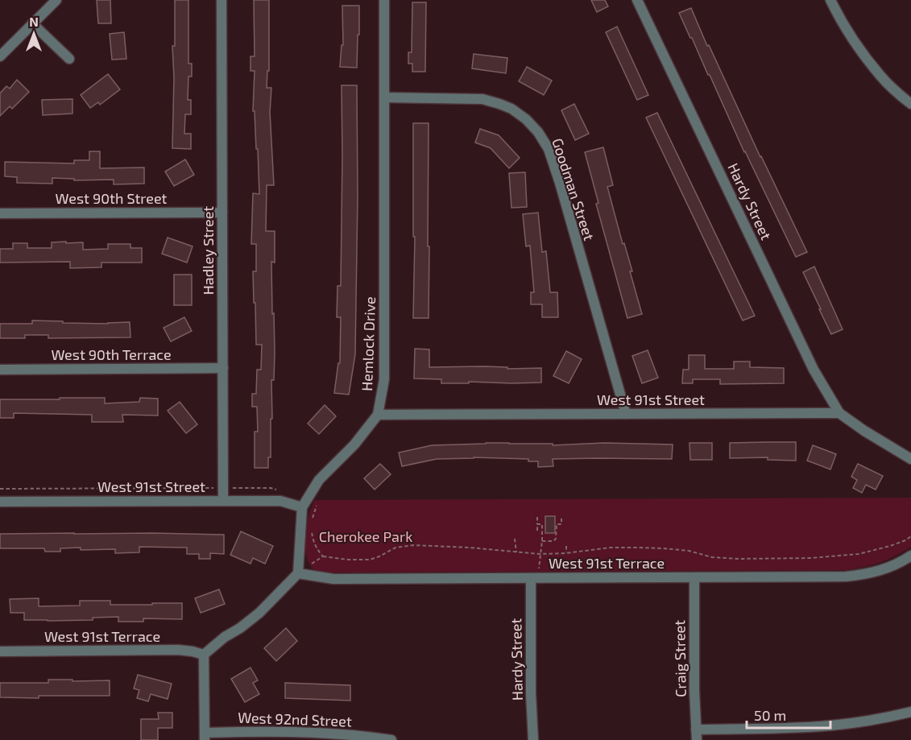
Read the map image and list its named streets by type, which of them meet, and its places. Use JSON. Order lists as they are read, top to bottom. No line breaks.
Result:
{"streets":{"street":["Goodman Street","West 90th Street","Hardy Street","Hadley Street","Hemlock Drive","West 90th Terrace","West 91st Street","West 91st Terrace","Craig Street","West 92nd Street"]},"crossings":[["Goodman Street","Hemlock Drive"],["Goodman Street","West 91st Street"],["West 90th Street","Hadley Street"],["Hardy Street","West 91st Street"],["Hardy Street","West 91st Terrace"],["Hadley Street","West 90th Terrace"],["Hadley Street","West 91st Street"],["Hemlock Drive","West 91st Street"],["Hemlock Drive","West 91st Terrace"],["West 91st Terrace","Craig Street"]],"parks":["Cherokee Park"],"scale_bar":"50 m","north":"top"}
